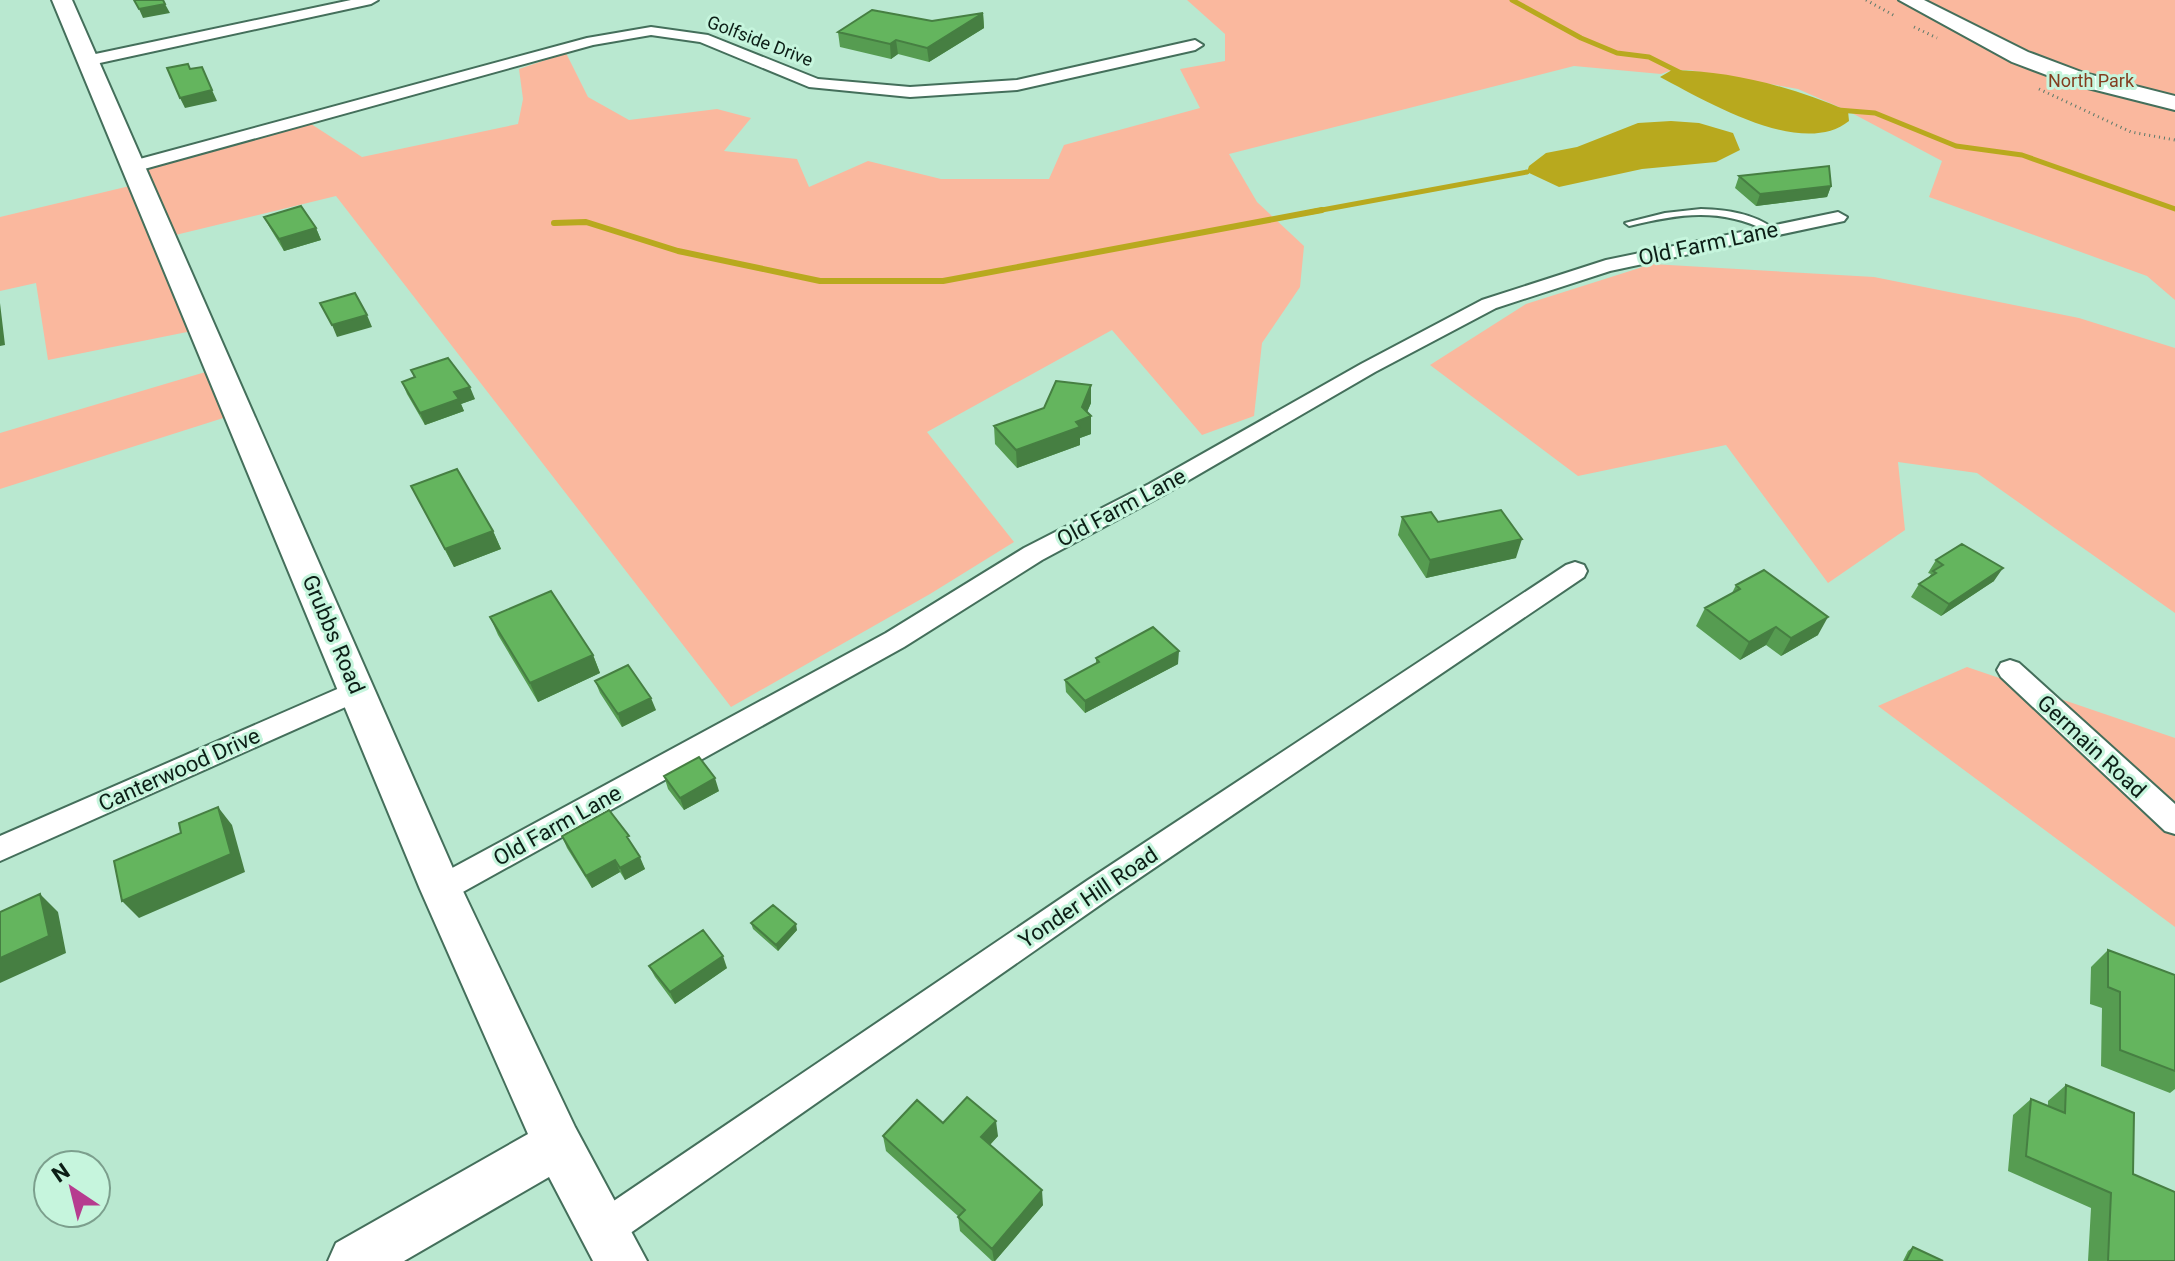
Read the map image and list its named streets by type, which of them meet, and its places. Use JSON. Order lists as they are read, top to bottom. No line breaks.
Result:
{"streets":{"street":["Golfside Drive","Old Farm Lane","Grubbs Road","Germain Road","Canterwood Drive","Yonder Hill Road"]},"crossings":[["Golfside Drive","Grubbs Road"],["Old Farm Lane","Grubbs Road"],["Grubbs Road","Canterwood Drive"],["Grubbs Road","Yonder Hill Road"]],"parks":["North Park"],"north":"top left"}
